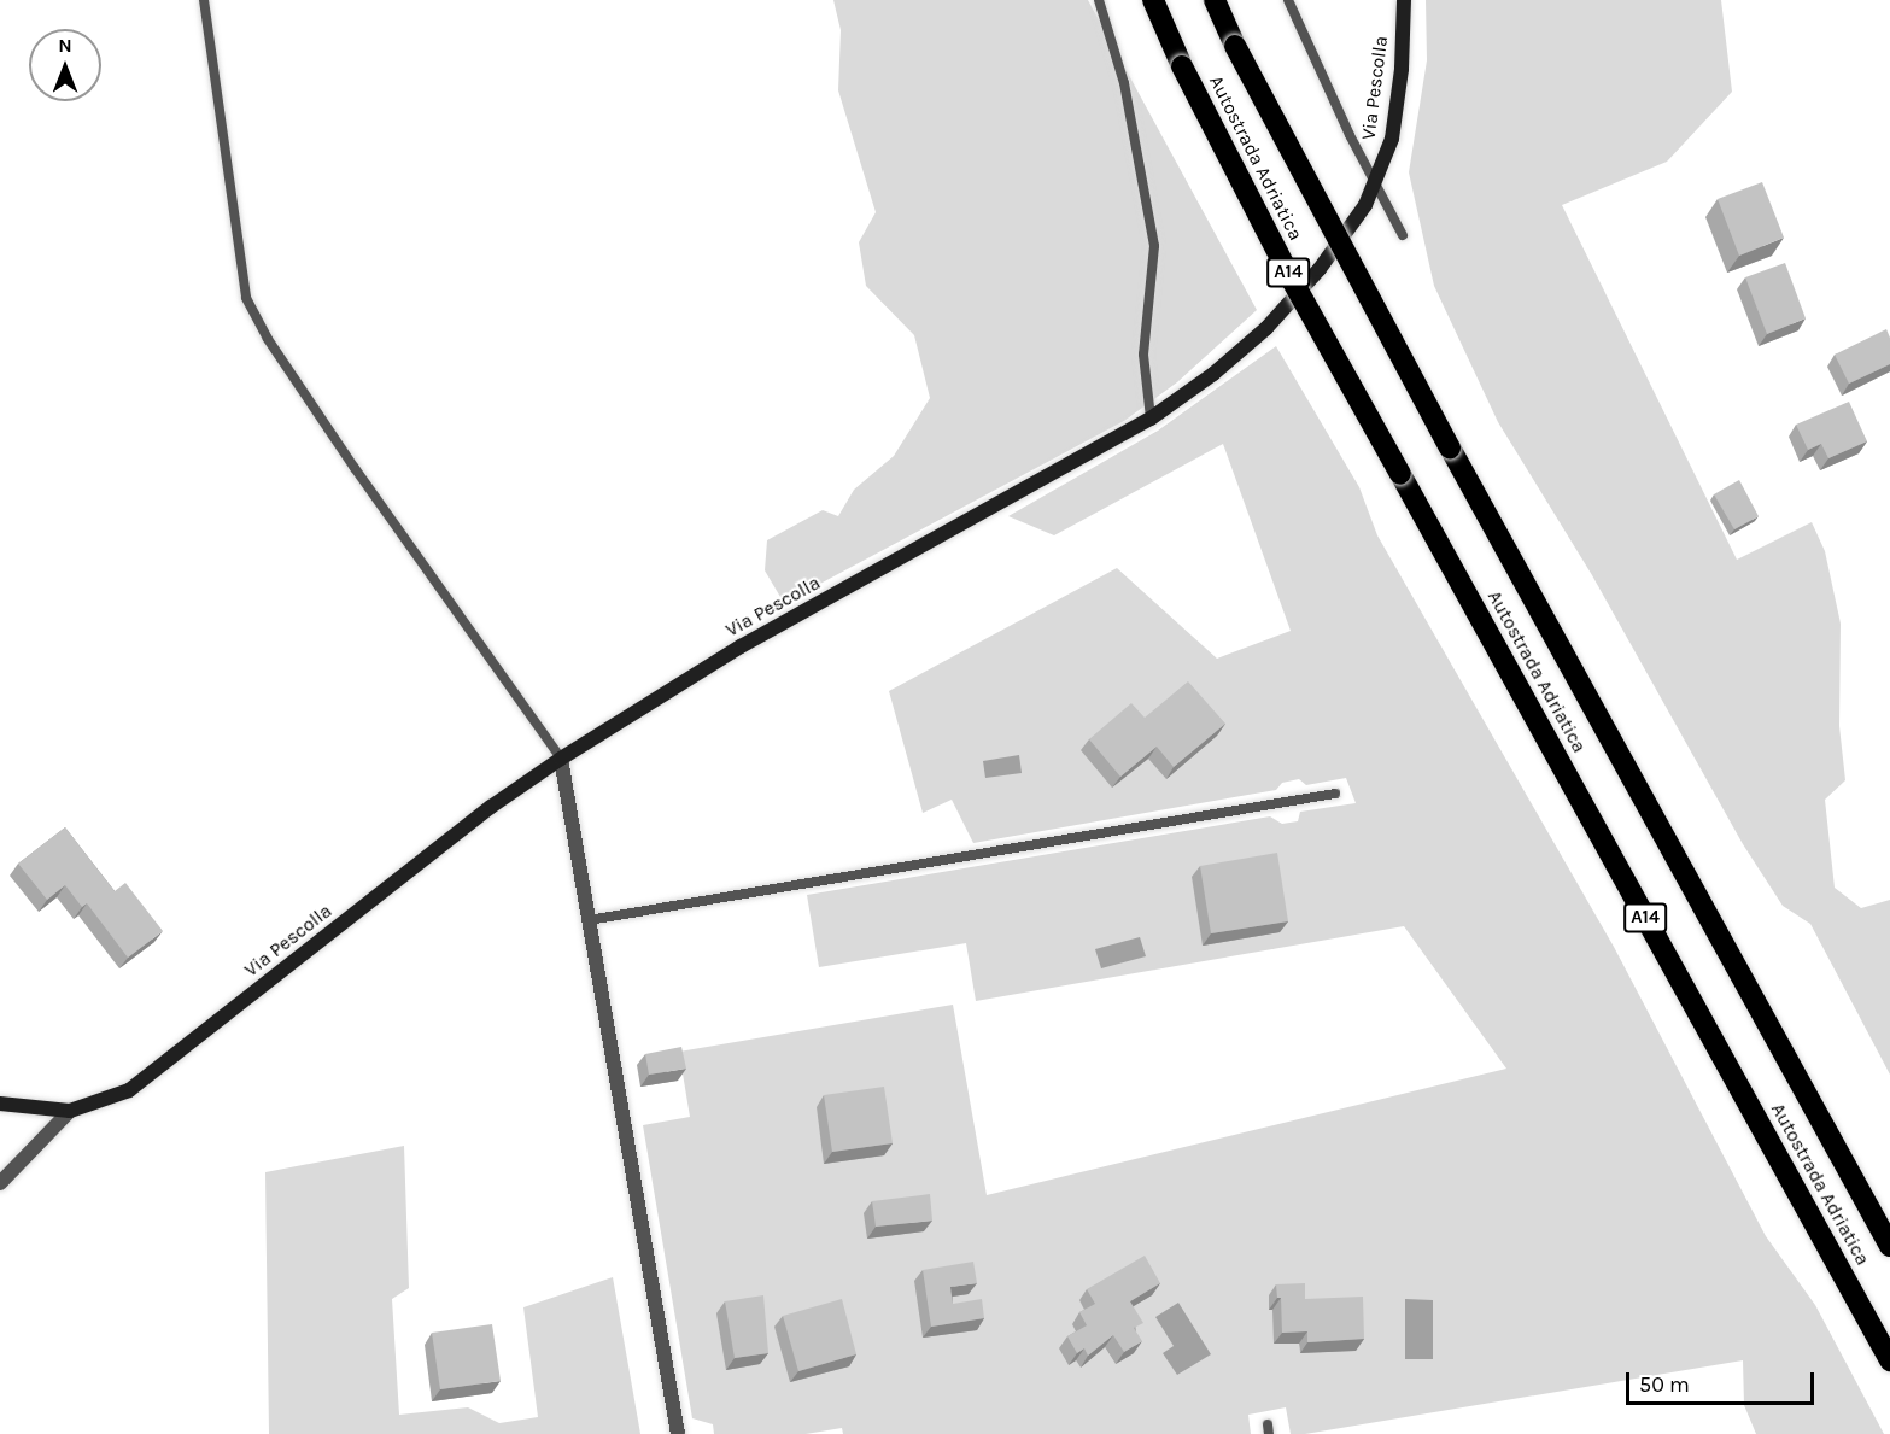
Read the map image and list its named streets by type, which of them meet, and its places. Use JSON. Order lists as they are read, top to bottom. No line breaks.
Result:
{"streets":{"highway":["Autostrada Adriatica","A14"],"street":["Via Pescolla"]},"scale_bar":"50 m","north":"top"}
